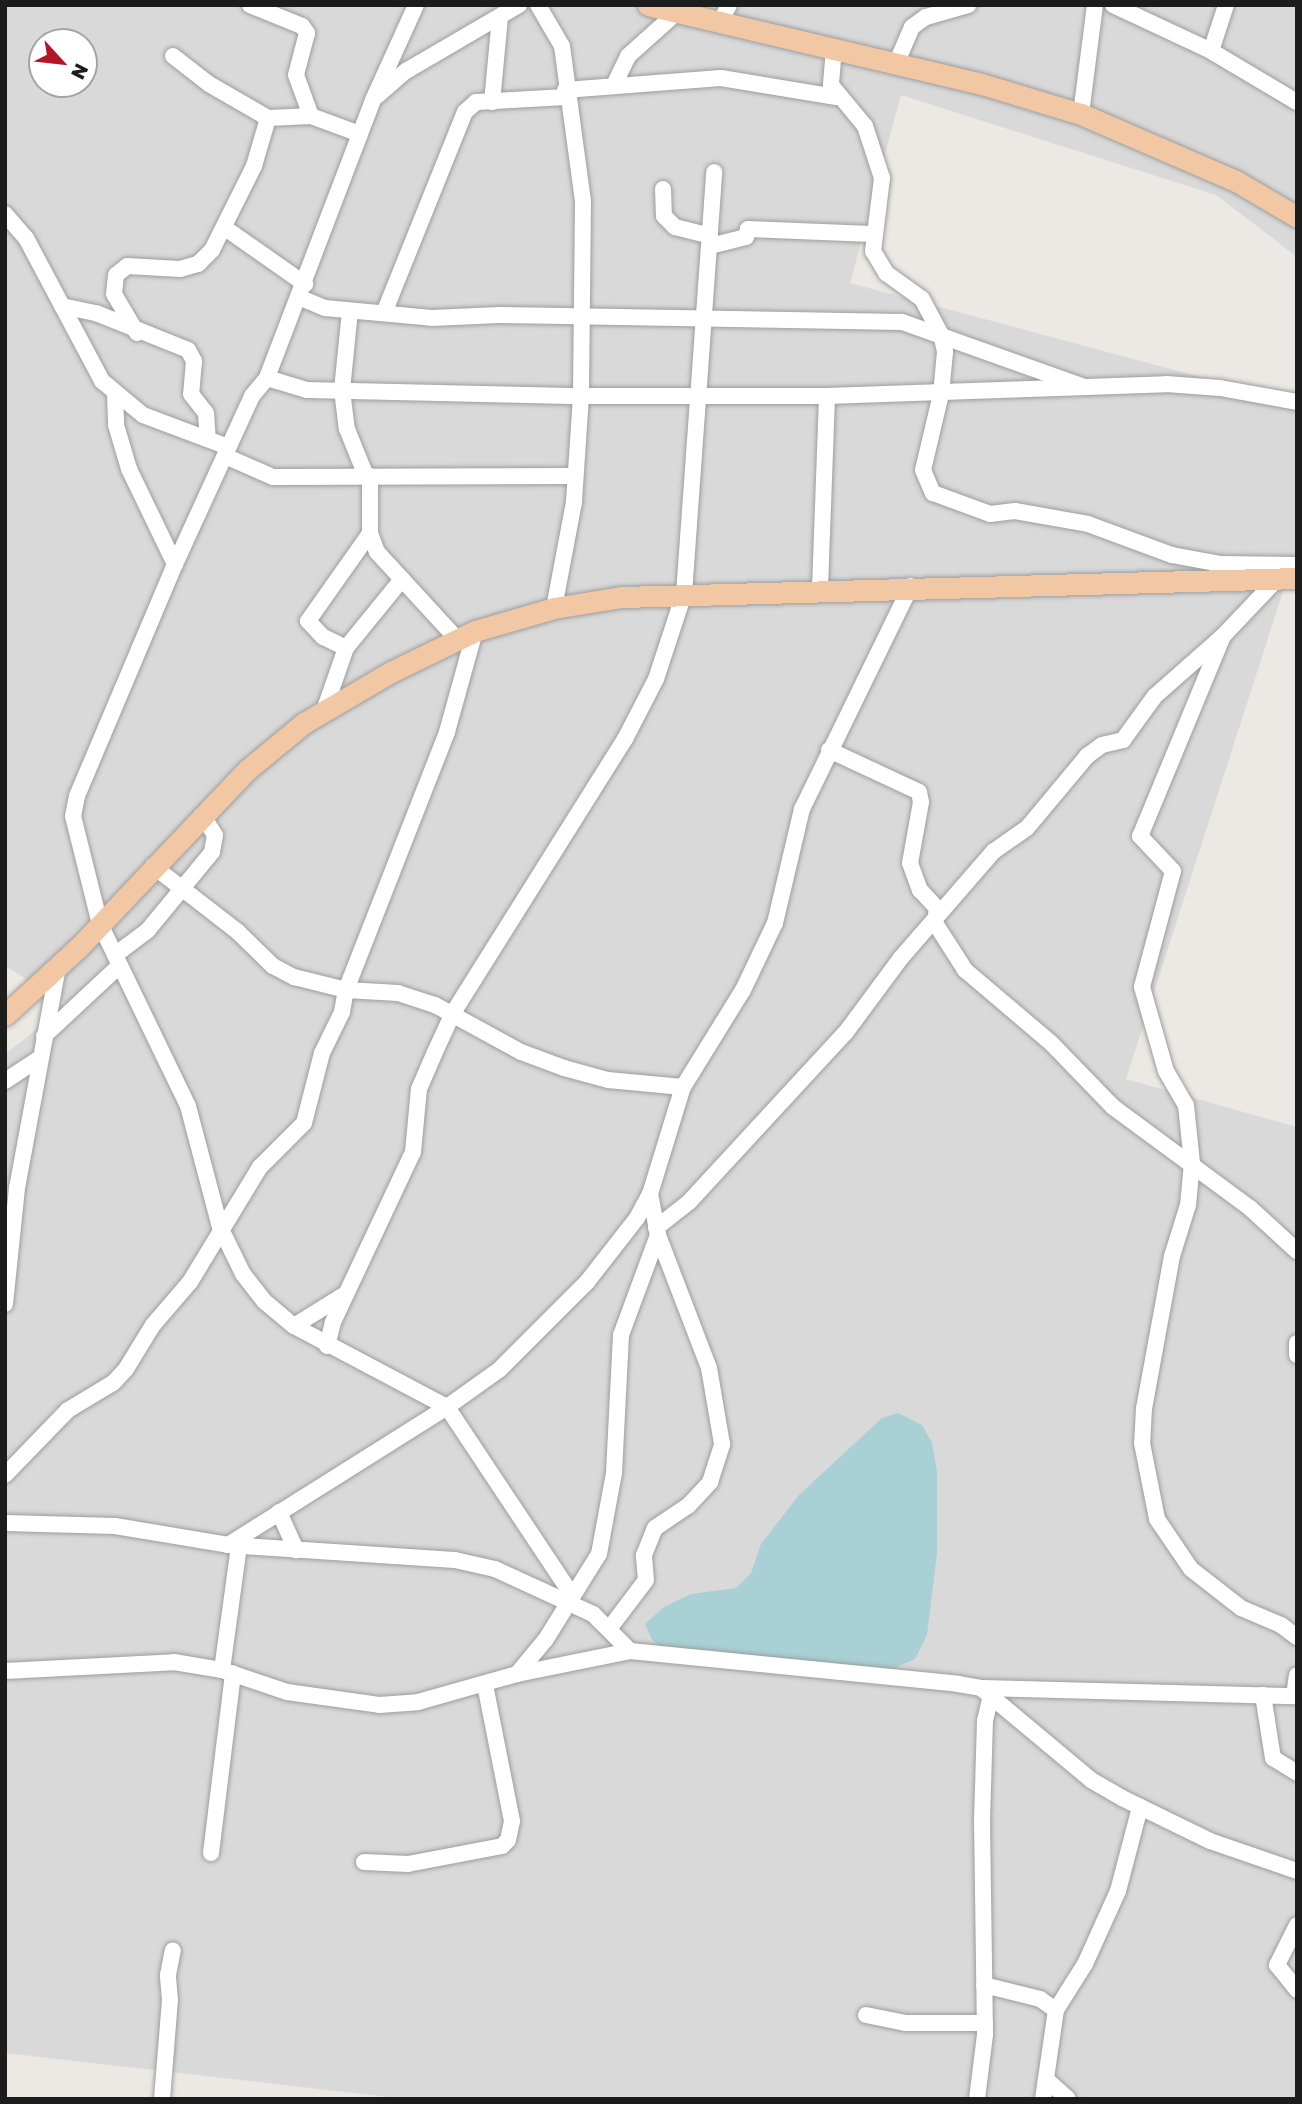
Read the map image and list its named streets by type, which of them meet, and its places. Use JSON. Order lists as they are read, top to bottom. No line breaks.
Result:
{"north":"bottom right"}
